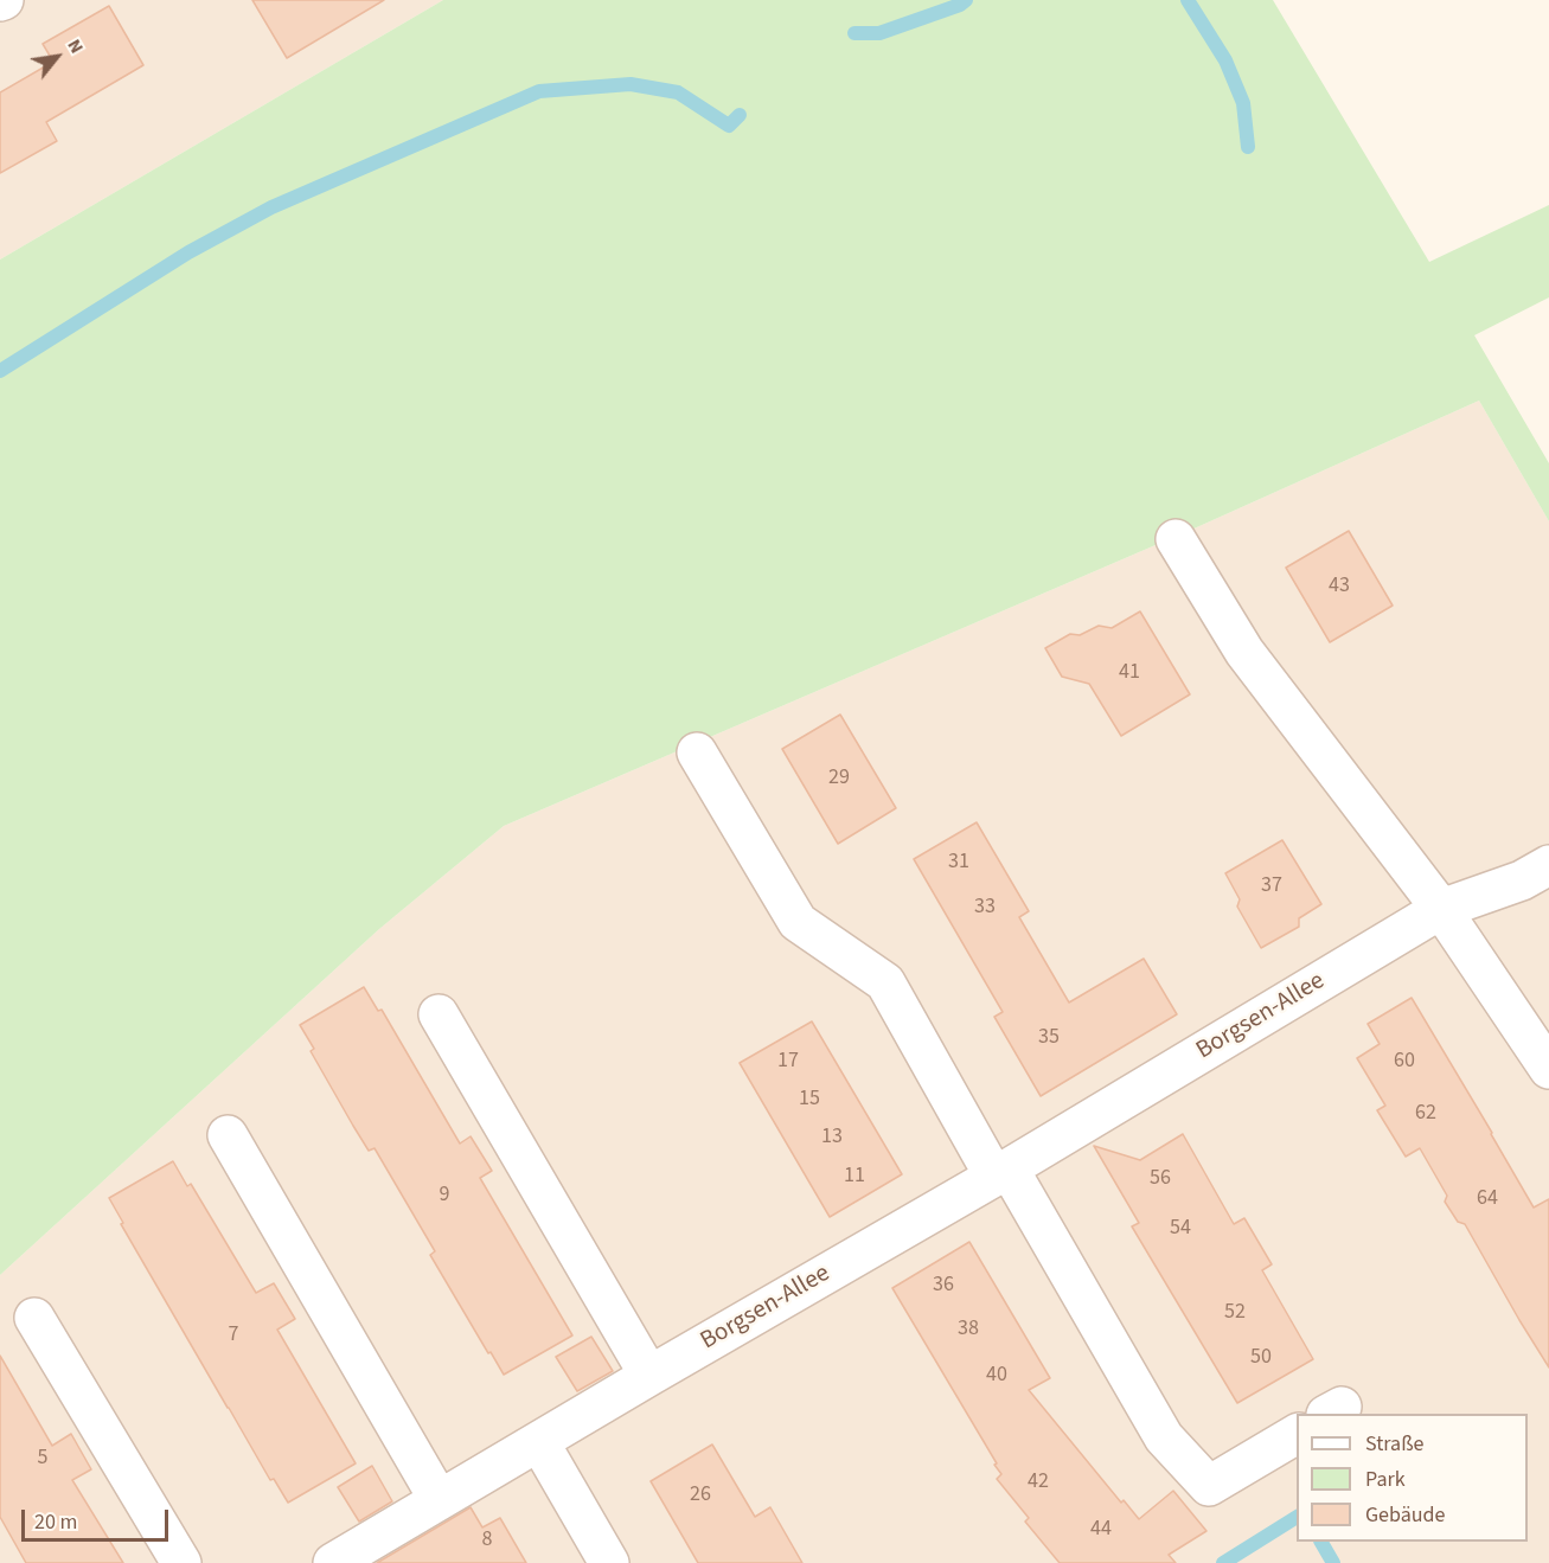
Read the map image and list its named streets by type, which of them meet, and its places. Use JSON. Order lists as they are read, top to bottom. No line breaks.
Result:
{"streets":{"street":["Borgsen-Allee"]},"house_numbers":["43","41","29","31","37","33","35","17","60","15","62","13","11","56","9","64","54","36","52","38","7","50","40","5","42","26","44","8"],"legend":["Straße","Park","Gebäude"],"scale_bar":"20 m","north":"top right"}
